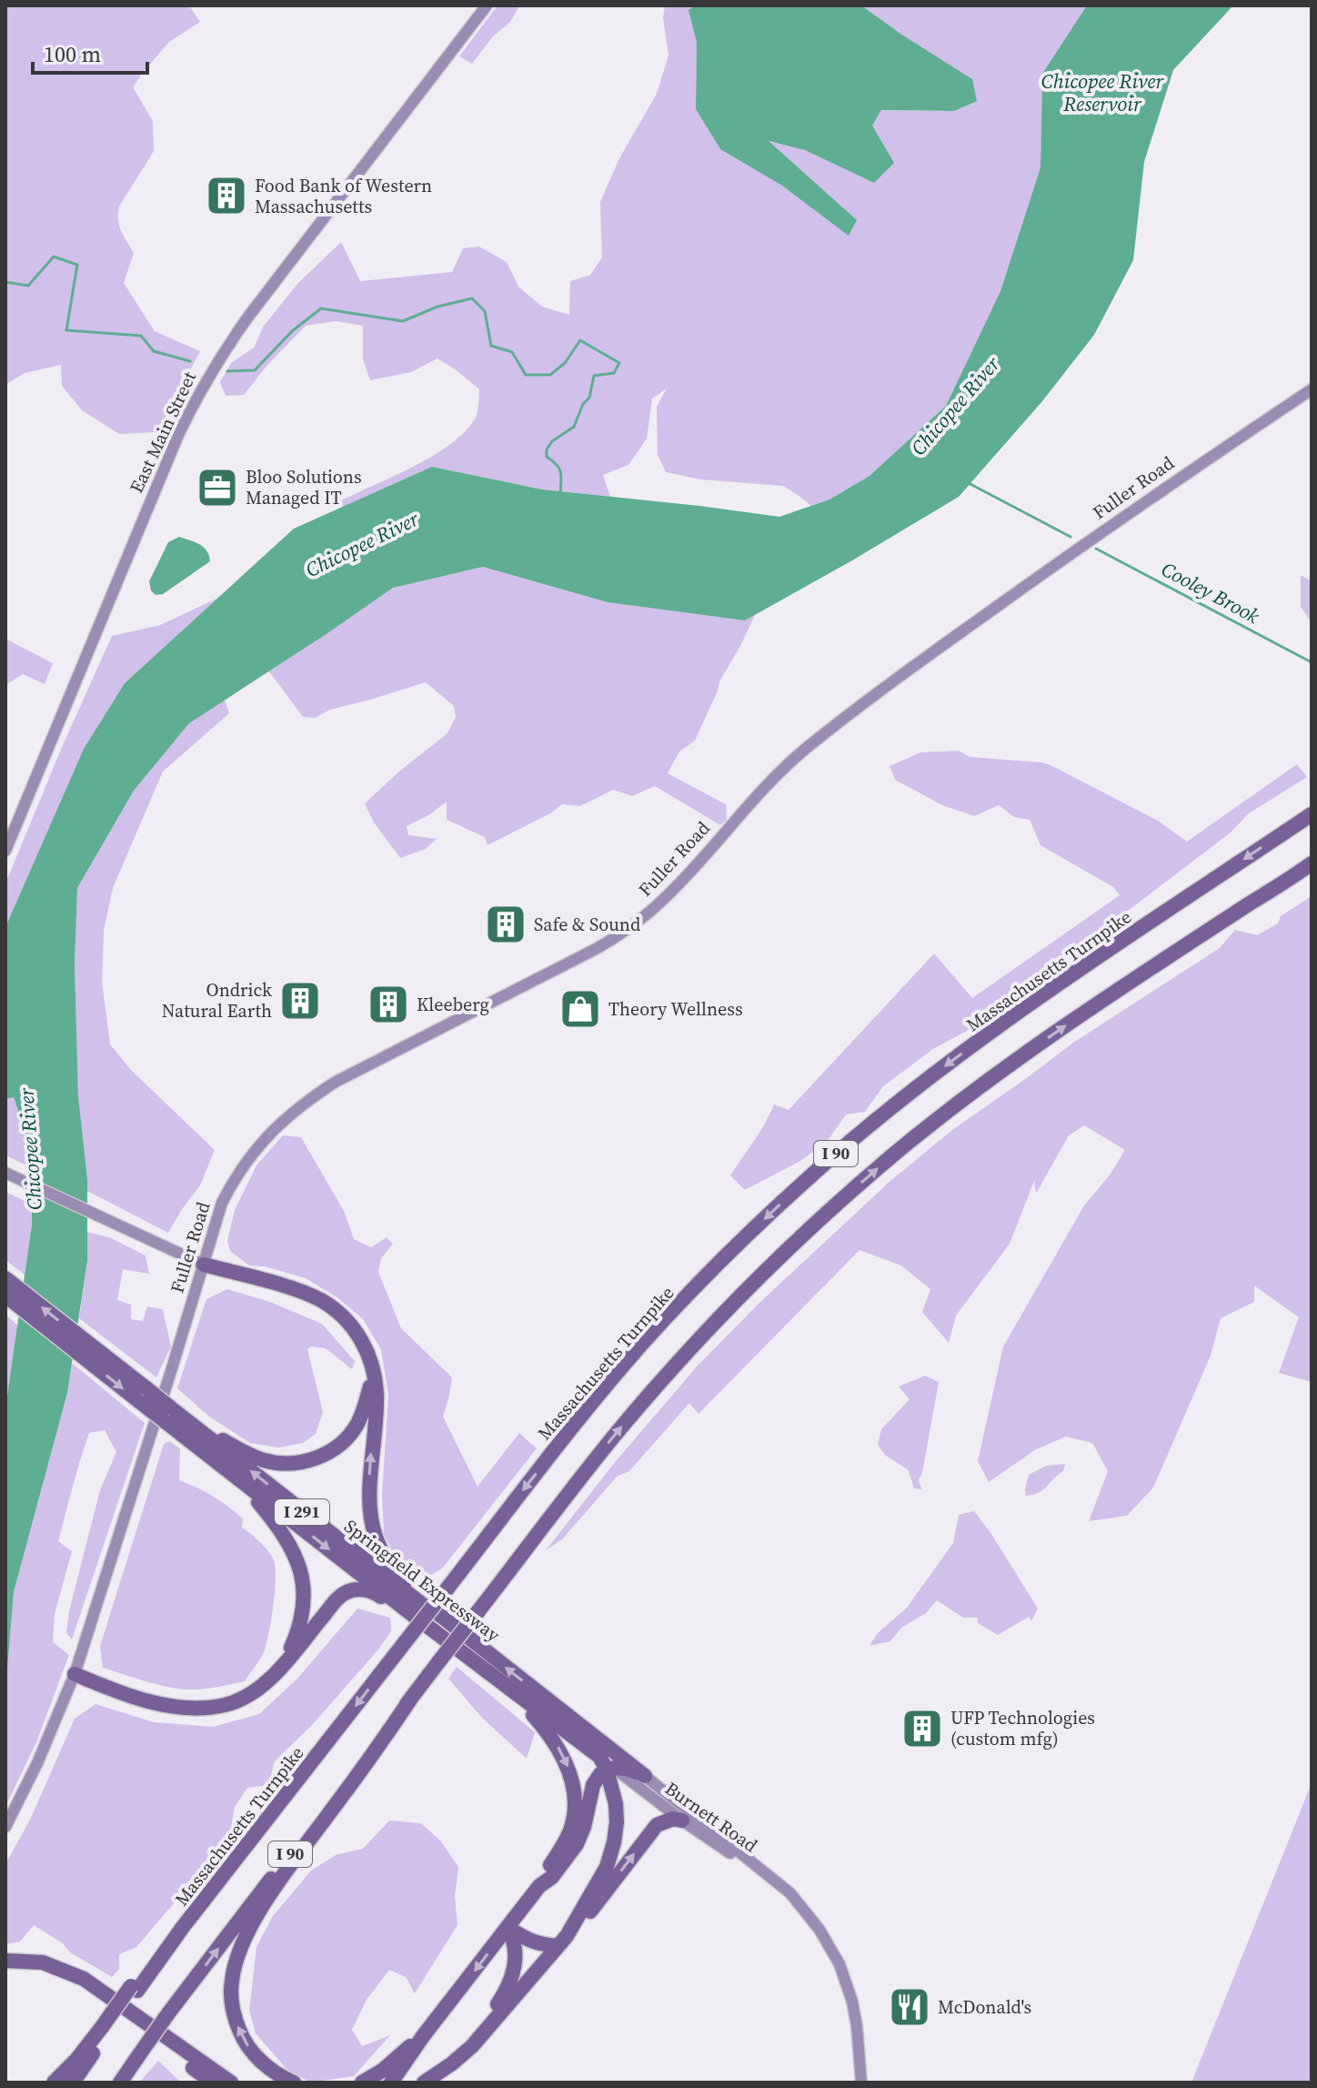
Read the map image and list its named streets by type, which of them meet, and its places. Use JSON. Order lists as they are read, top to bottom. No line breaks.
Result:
{"streets":{"highway":["Massachusetts Turnpike","I 90","I 291","Springfield Expressway"],"main road":["East Main Street","Fuller Road","Burnett Road"]},"crossings":[["Springfield Expressway","Burnett Road"]],"water":["Chicopee River Reservoir","Chicopee River","Cooley Brook"],"places":{"building":["Food Bank of Western Massachusetts","Safe & Sound","Ondrick Natural Earth","Kleeberg","UFP Technologies (custom mfg)"],"office":["Bloo Solutions Managed IT"],"shop":["Theory Wellness"],"restaurant":["McDonald's"]},"scale_bar":"100 m"}
